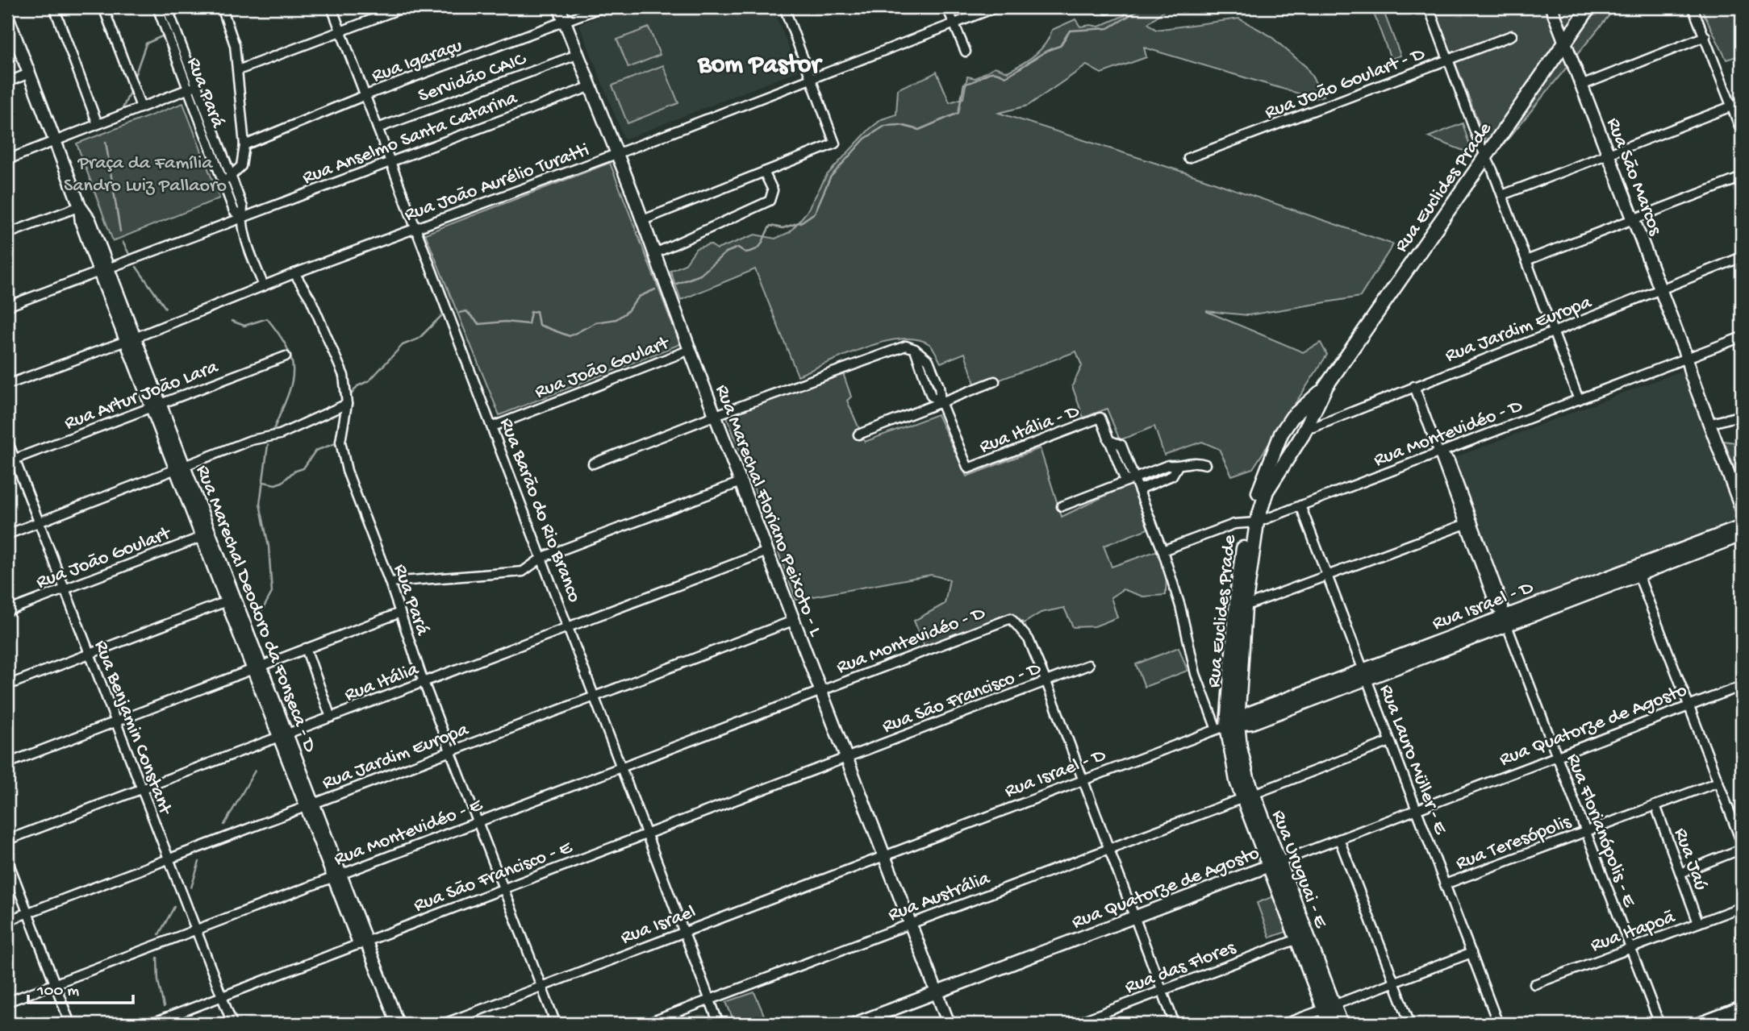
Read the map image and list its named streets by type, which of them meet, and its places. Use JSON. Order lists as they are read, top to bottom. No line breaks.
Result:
{"streets":{"main road":["Rua Euclides Prade","Rua Uruguai - E"],"street":["Rua Igaraçu","Servidão CAIC","Rua João Goulart - D","Rua Pará","Rua Anselmo Santa Catarina","Rua São Marcos","Rua João Aurélio Turatti","Rua Jardim Europa","Rua João Goulart","Rua Artur João Lara","Rua Itália - D","Rua Montevidéo - D","Rua Barão do Rio Branco","Rua Marechal Floriano Peixoto - L","Rua Israel - D","Rua Marechal Deodoro da Fonseca - D","Rua Itália","Rua São Francisco - D","Rua Quatorze de Agosto","Rua Benjamin Constant","Rua Lauro Müller - E","Rua Florianópolis - E","Rua Montevidéo - E","Rua Teresópolis","Rua Jaú","Rua São Francisco - E","Rua Austrália","Rua Israel","Rua Itapoã","Rua das Flores"]},"crossings":[["Rua Igaraçu","Rua Barão do Rio Branco"],["Rua Igaraçu","Rua Marechal Floriano Peixoto - L"],["Servidão CAIC","Rua Barão do Rio Branco"],["Servidão CAIC","Rua Marechal Floriano Peixoto - L"],["Rua Pará","Rua Anselmo Santa Catarina"],["Rua Pará","Rua João Aurélio Turatti"],["Rua Pará","Rua Jardim Europa"],["Rua Pará","Rua Itália"],["Rua Pará","Rua Montevidéo - E"],["Rua Pará","Rua São Francisco - E"],["Rua Pará","Rua Israel"],["Rua Anselmo Santa Catarina","Rua Barão do Rio Branco"],["Rua Anselmo Santa Catarina","Rua Marechal Floriano Peixoto - L"],["Rua Anselmo Santa Catarina","Rua Marechal Deodoro da Fonseca - D"],["Rua São Marcos","Rua Euclides Prade"],["Rua São Marcos","Rua Jardim Europa"],["Rua São Marcos","Rua Montevidéo - D"],["Rua João Aurélio Turatti","Rua Barão do Rio Branco"],["Rua João Aurélio Turatti","Rua Marechal Floriano Peixoto - L"],["Rua João Aurélio Turatti","Rua Marechal Deodoro da Fonseca - D"],["Rua Euclides Prade","Rua Jardim Europa"],["Rua Euclides Prade","Rua Montevidéo - D"],["Rua Euclides Prade","Rua Israel - D"],["Rua Euclides Prade","Rua Uruguai - E"],["Rua Jardim Europa","Rua Barão do Rio Branco"],["Rua Jardim Europa","Rua Marechal Floriano Peixoto - L"],["Rua Jardim Europa","Rua Marechal Deodoro da Fonseca - D"],["Rua Jardim Europa","Rua Benjamin Constant"],["Rua Jardim Europa","Rua Florianópolis - E"],["Rua João Goulart","Rua Barão do Rio Branco"],["Rua João Goulart","Rua Marechal Floriano Peixoto - L"],["Rua João Goulart","Rua Marechal Deodoro da Fonseca - D"],["Rua João Goulart","Rua Benjamin Constant"],["Rua Artur João Lara","Rua Marechal Deodoro da Fonseca - D"],["Rua Artur João Lara","Rua Benjamin Constant"],["Rua Itália - D","Rua Uruguai - E"],["Rua Montevidéo - D","Rua Marechal Floriano Peixoto - L"],["Rua Montevidéo - D","Rua São Francisco - D"],["Rua Montevidéo - D","Rua Lauro Müller - E"],["Rua Montevidéo - D","Rua Florianópolis - E"],["Rua Montevidéo - D","Rua Montevidéo - E"],["Rua Montevidéo - D","Rua Uruguai - E"],["Rua Barão do Rio Branco","Rua Itália"],["Rua Barão do Rio Branco","Rua Montevidéo - E"],["Rua Barão do Rio Branco","Rua São Francisco - E"],["Rua Barão do Rio Branco","Rua Austrália"],["Rua Barão do Rio Branco","Rua Israel"],["Rua Marechal Floriano Peixoto - L","Rua Israel - D"],["Rua Marechal Floriano Peixoto - L","Rua Itália"],["Rua Marechal Floriano Peixoto - L","Rua São Francisco - D"],["Rua Marechal Floriano Peixoto - L","Rua Quatorze de Agosto"],["Rua Marechal Floriano Peixoto - L","Rua Montevidéo - E"],["Rua Marechal Floriano Peixoto - L","Rua São Francisco - E"],["Rua Marechal Floriano Peixoto - L","Rua Austrália"],["Rua Marechal Floriano Peixoto - L","Rua Israel"],["Rua Israel - D","Rua Lauro Müller - E"],["Rua Israel - D","Rua Florianópolis - E"],["Rua Israel - D","Rua Uruguai - E"],["Rua Israel - D","Rua Israel"],["Rua Marechal Deodoro da Fonseca - D","Rua Itália"],["Rua Marechal Deodoro da Fonseca - D","Rua Montevidéo - E"],["Rua Marechal Deodoro da Fonseca - D","Rua São Francisco - E"],["Rua Itália","Rua Benjamin Constant"],["Rua São Francisco - D","Rua São Francisco - E"],["Rua Quatorze de Agosto","Rua Lauro Müller - E"],["Rua Quatorze de Agosto","Rua Florianópolis - E"],["Rua Quatorze de Agosto","Rua Uruguai - E"],["Rua Benjamin Constant","Rua Montevidéo - E"],["Rua Benjamin Constant","Rua São Francisco - E"],["Rua Lauro Müller - E","Rua Teresópolis"],["Rua Lauro Müller - E","Rua Austrália"],["Rua Florianópolis - E","Rua Teresópolis"],["Rua Florianópolis - E","Rua Itapoã"],["Rua Teresópolis","Rua Jaú"],["Rua Jaú","Rua Itapoã"],["Rua Uruguai - E","Rua Austrália"],["Rua Uruguai - E","Rua das Flores"]],"districts":["Bom Pastor"],"parks":["Praça da Família Sandro Luiz Pallaoro"],"scale_bar":"100 m"}
